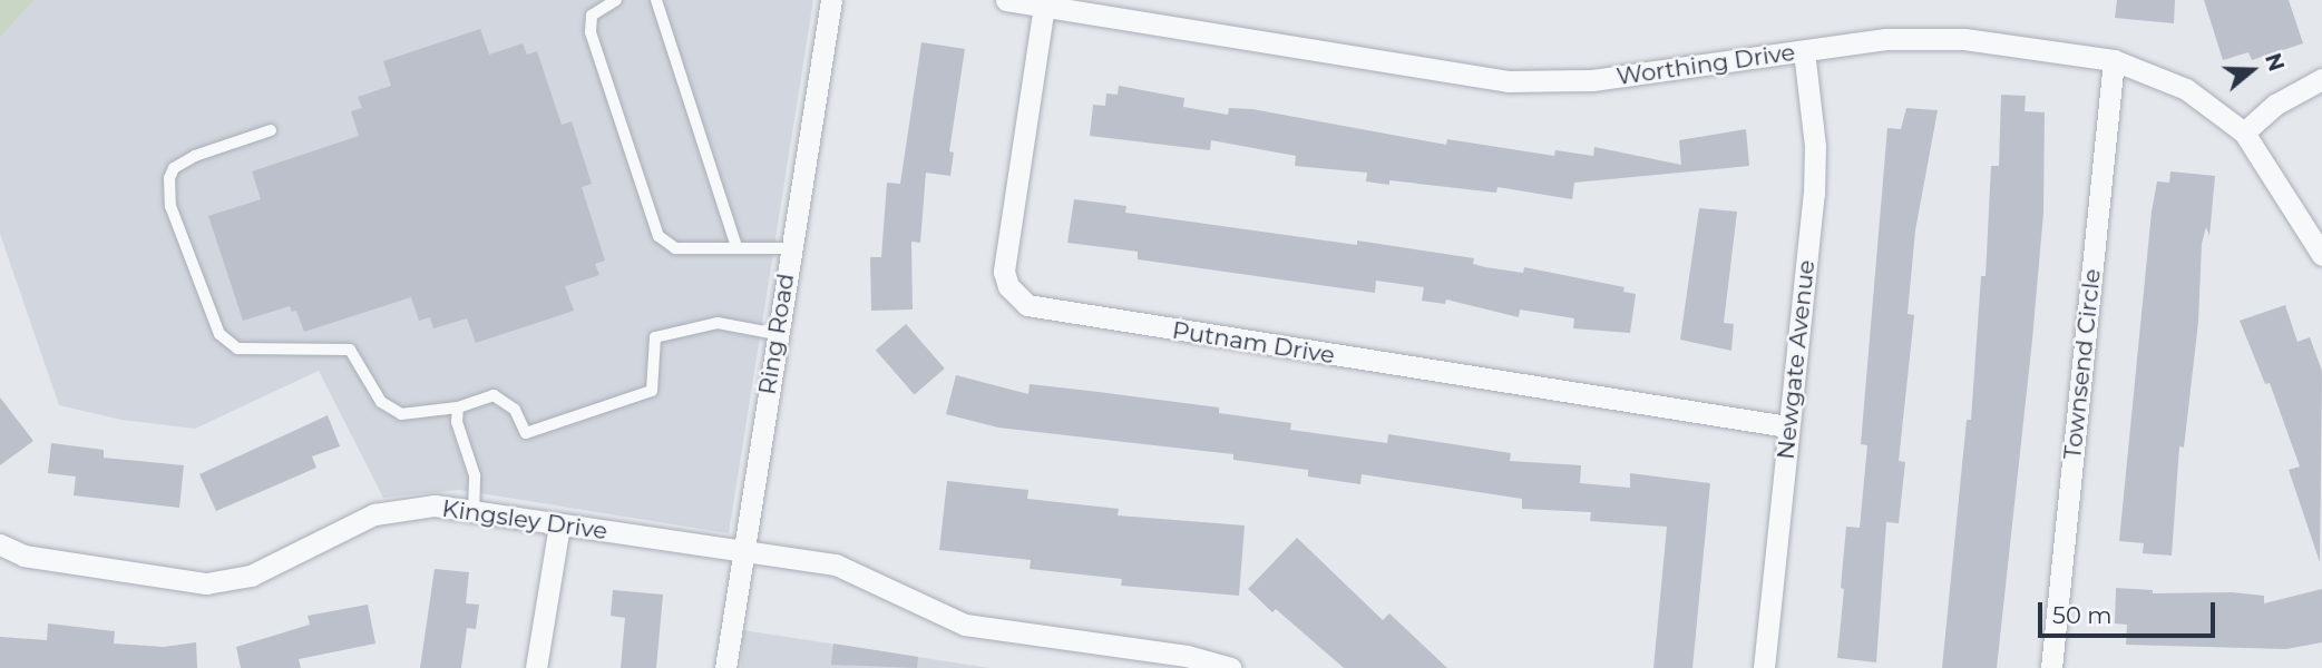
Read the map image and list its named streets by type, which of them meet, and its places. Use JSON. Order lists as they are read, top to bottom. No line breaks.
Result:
{"streets":{"street":["Worthing Drive","Ring Road","Putnam Drive","Newgate Avenue","Townsend Circle","Kingsley Drive"]},"crossings":[["Worthing Drive","Putnam Drive"],["Worthing Drive","Newgate Avenue"],["Worthing Drive","Townsend Circle"],["Ring Road","Kingsley Drive"],["Putnam Drive","Newgate Avenue"]],"scale_bar":"50 m","north":"right"}
